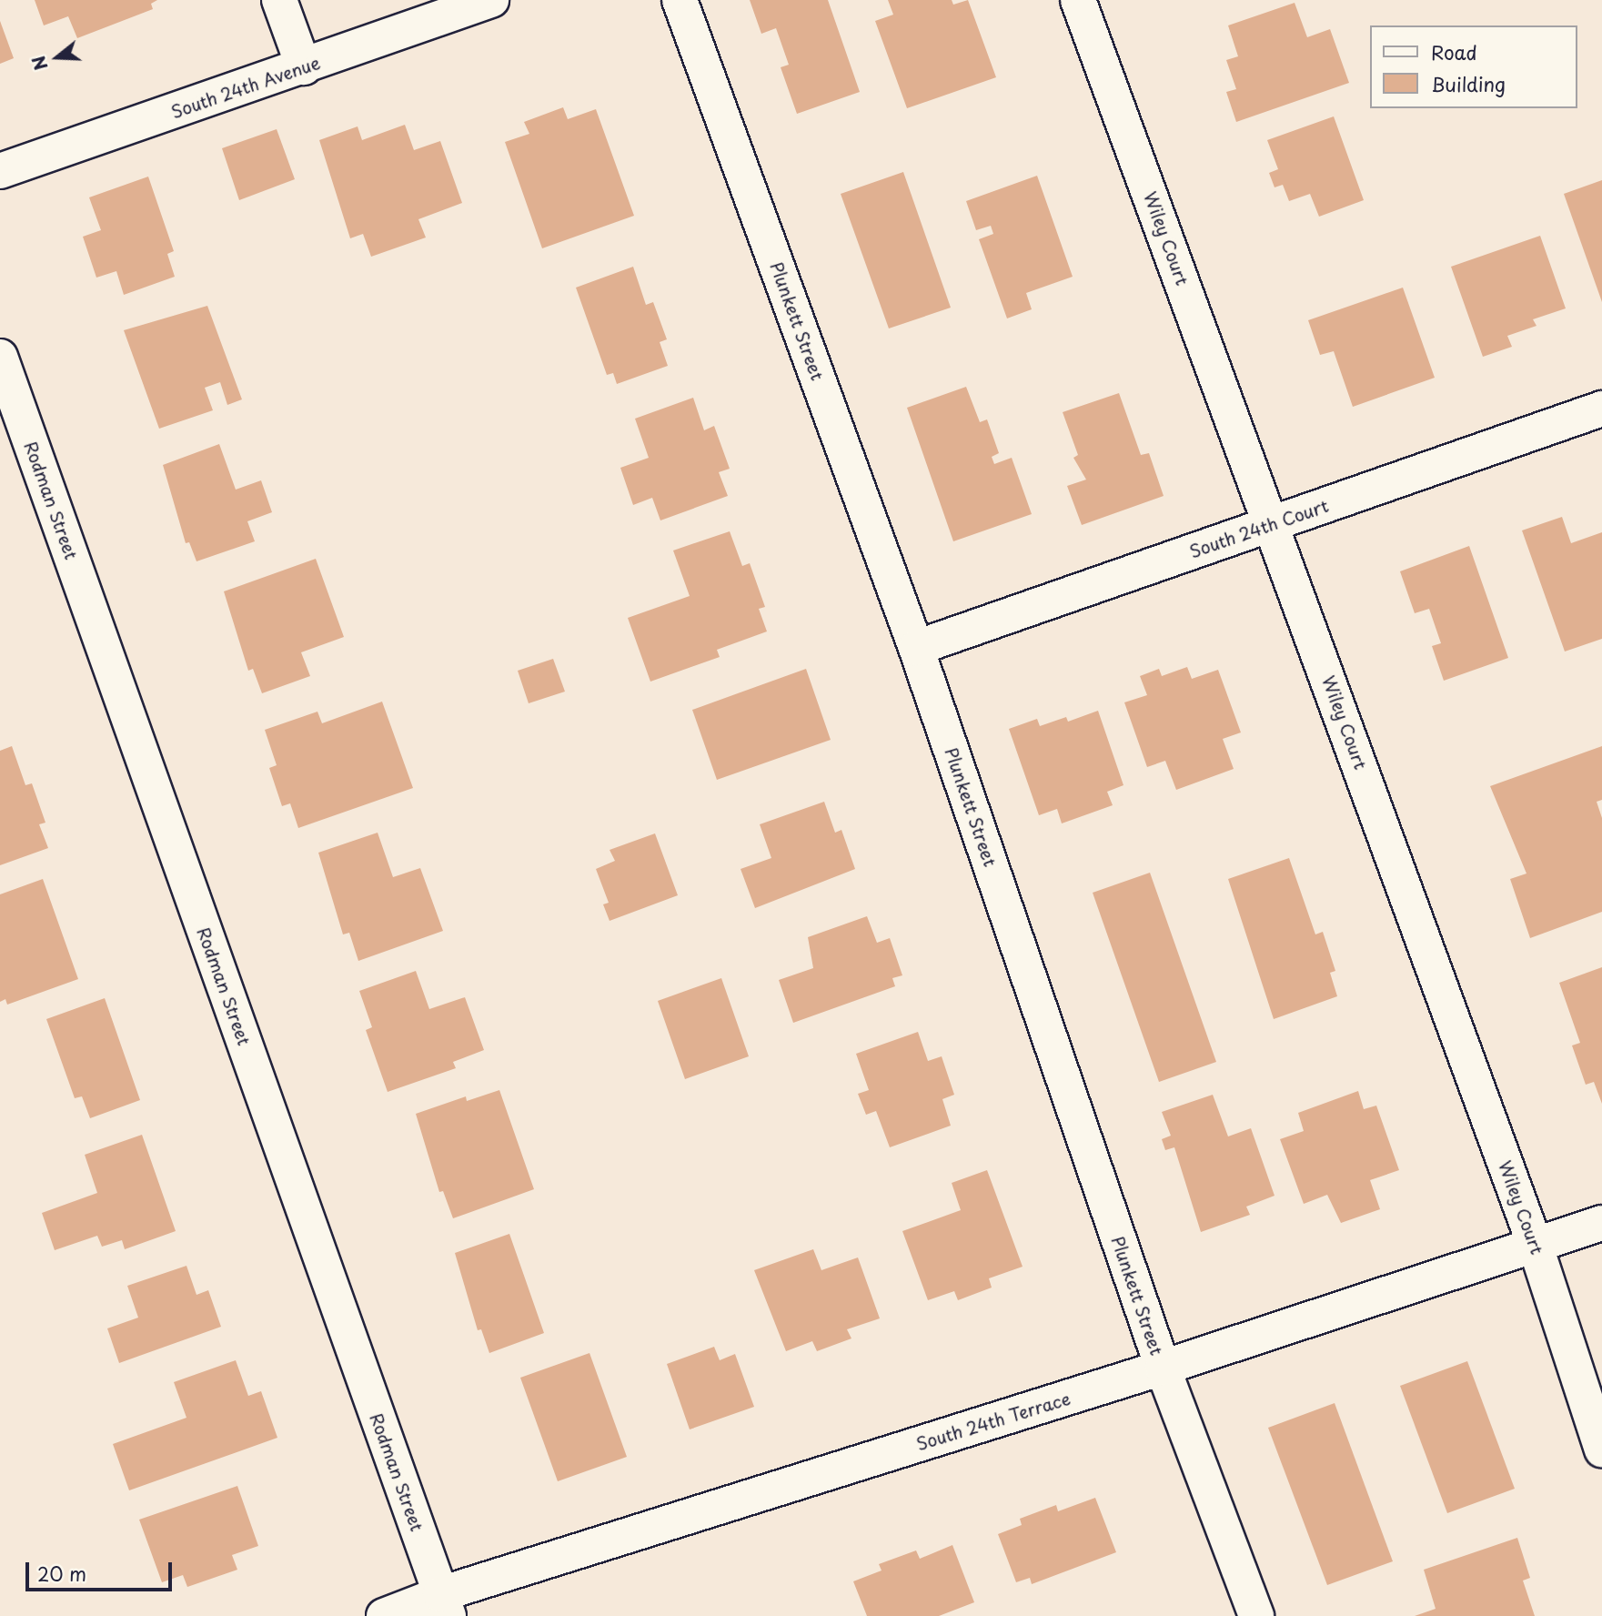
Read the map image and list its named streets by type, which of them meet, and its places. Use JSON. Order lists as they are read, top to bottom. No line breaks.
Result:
{"streets":{"street":["South 24th Avenue","Wiley Court","Plunkett Street","Rodman Street","South 24th Court","South 24th Terrace"]},"crossings":[["Wiley Court","South 24th Court"],["Wiley Court","South 24th Terrace"],["Plunkett Street","South 24th Court"],["Plunkett Street","South 24th Terrace"],["Rodman Street","South 24th Terrace"]],"legend":["Road","Building"],"scale_bar":"20 m","north":"left"}
